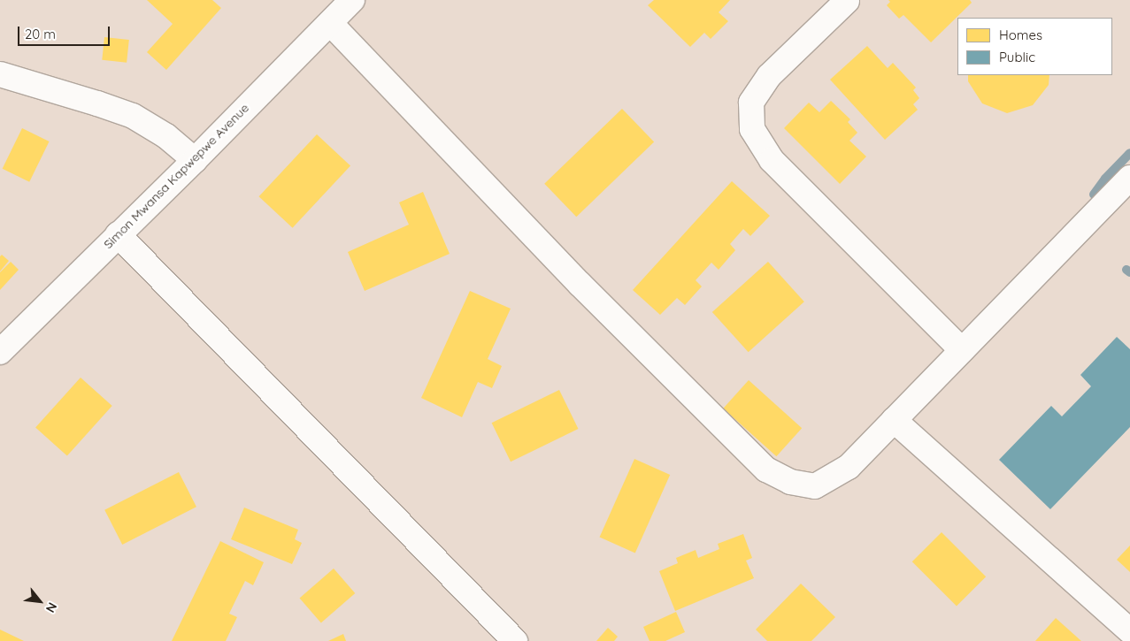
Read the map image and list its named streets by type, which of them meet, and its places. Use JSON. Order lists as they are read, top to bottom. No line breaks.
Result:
{"streets":{"street":["Simon Mwansa Kapwepwe Avenue"]},"legend":["Homes","Public"],"scale_bar":"20 m","north":"bottom right"}
